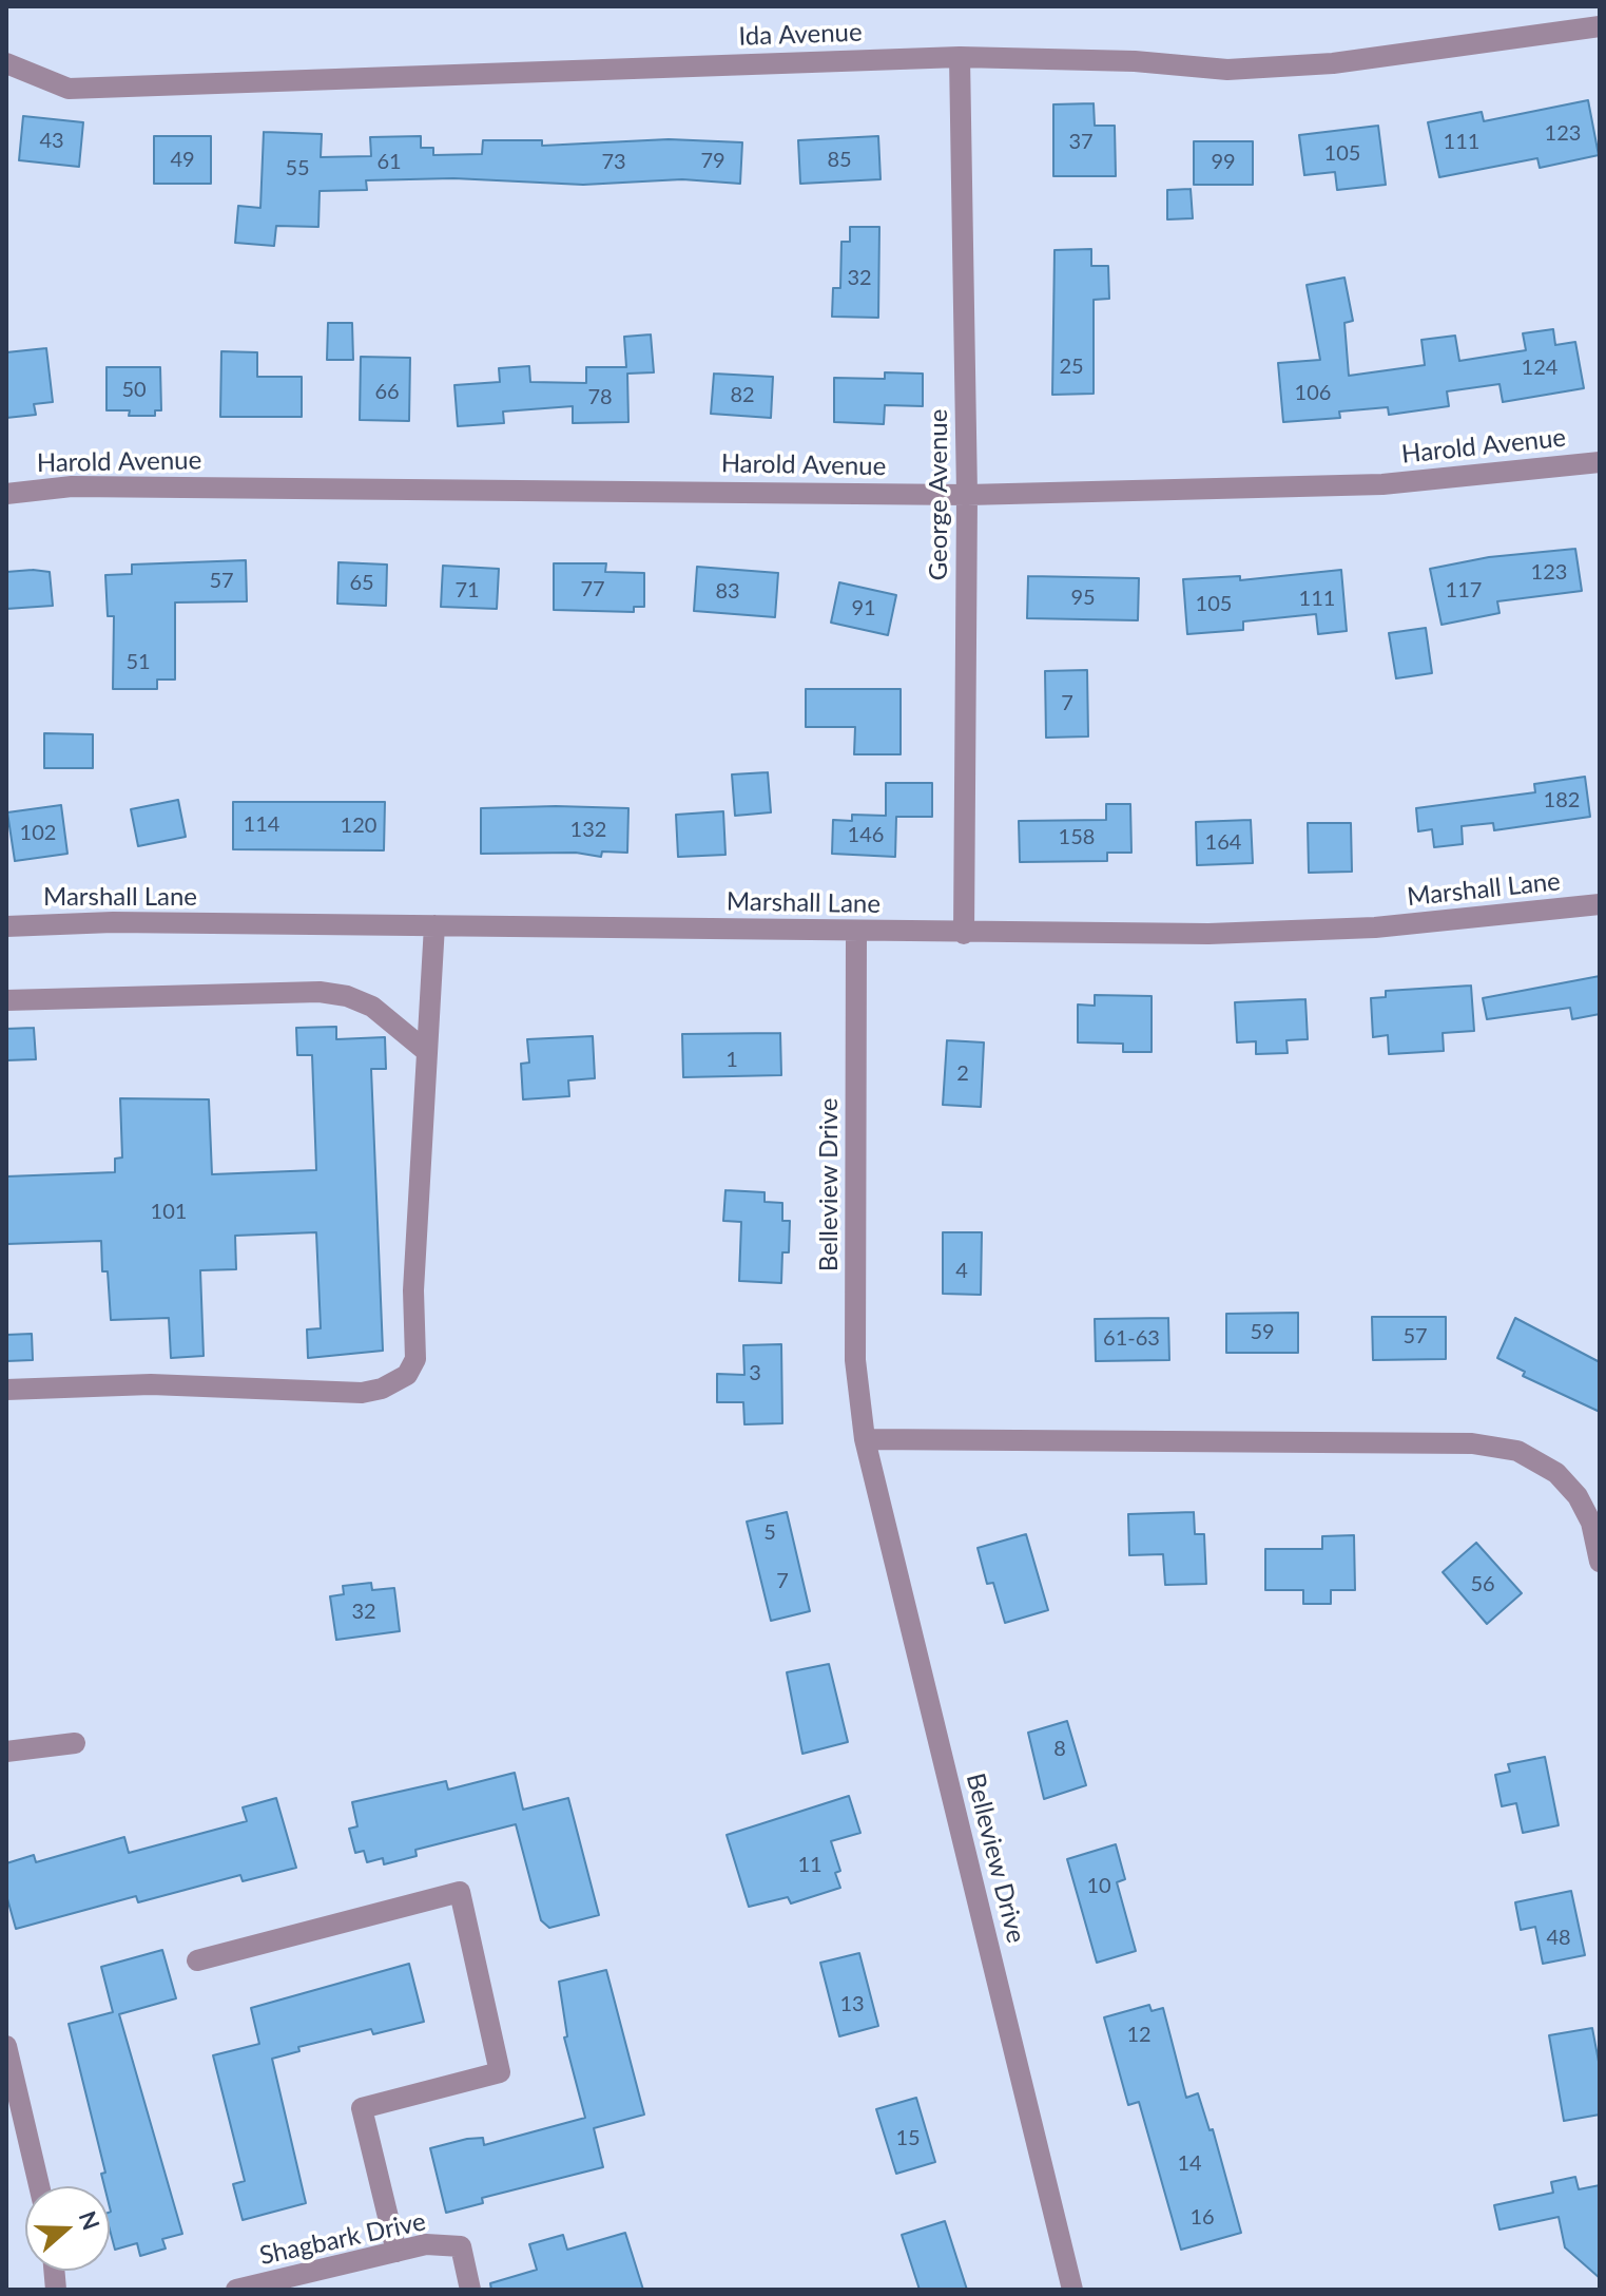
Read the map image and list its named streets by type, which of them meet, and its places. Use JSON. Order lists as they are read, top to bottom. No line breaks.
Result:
{"streets":{"street":["Ida Avenue","Harold Avenue","George Avenue","Marshall Lane","Belleview Drive","Shagbark Drive"]},"crossings":[["Ida Avenue","George Avenue"],["Harold Avenue","George Avenue"],["George Avenue","Marshall Lane"],["Marshall Lane","Belleview Drive"]],"house_numbers":["123","43","37","111","105","49","85","79","61","73","99","55","32","25","124","50","66","106","82","78","123","57","65","77","71","117","83","95","111","105","91","51","7","182","114","120","132","102","146","158","164","1","2","101","4","59","57","61-63","3","5","7","56","32","8","11","10","48","13","12","15","14","16"],"north":"right"}
